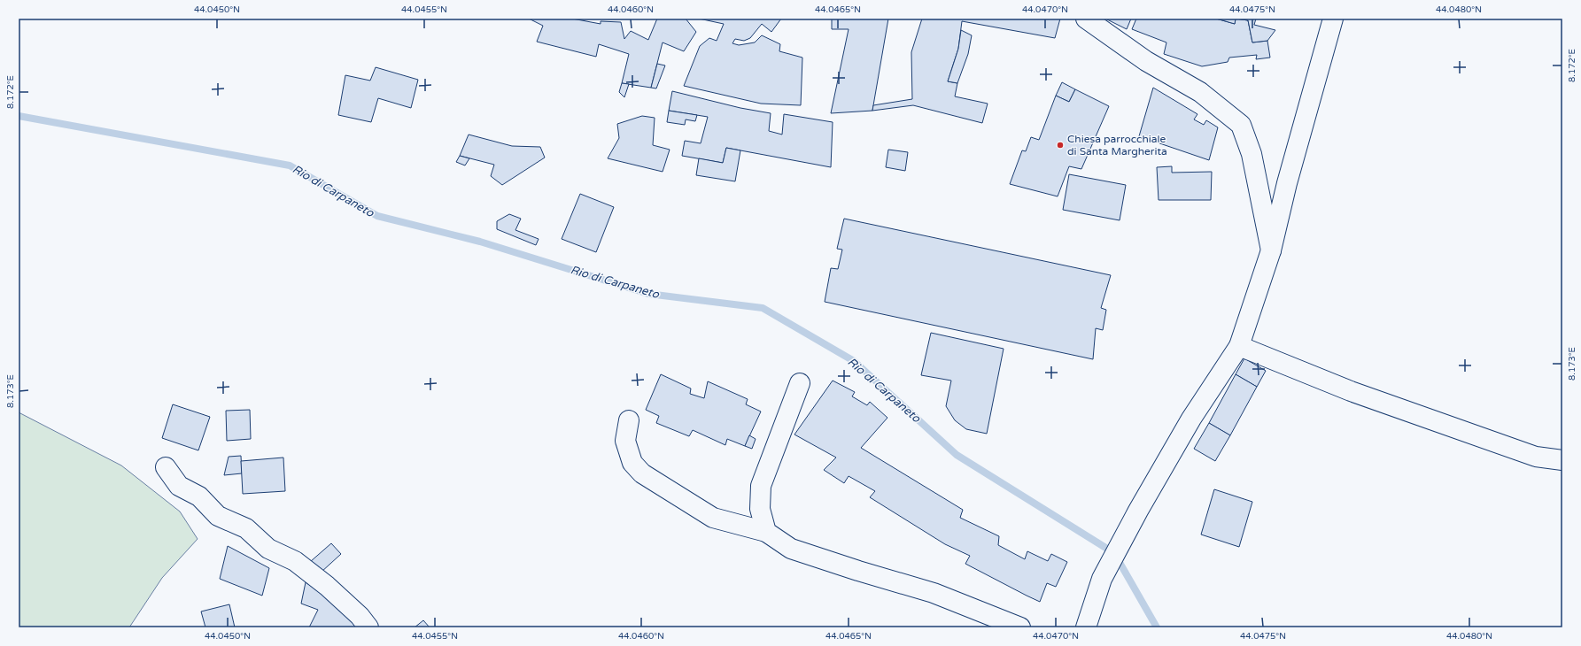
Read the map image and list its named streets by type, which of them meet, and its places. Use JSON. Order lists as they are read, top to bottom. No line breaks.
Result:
{"water":["Rio di Carpaneto"],"places":["Chiesa parrocchiale di Santa Margherita"],"coordinates":["44.0450°N","44.0455°N","44.0460°N","44.0465°N","44.0470°N","44.0475°N","44.0480°N","8.172°E","8.173°E"]}
